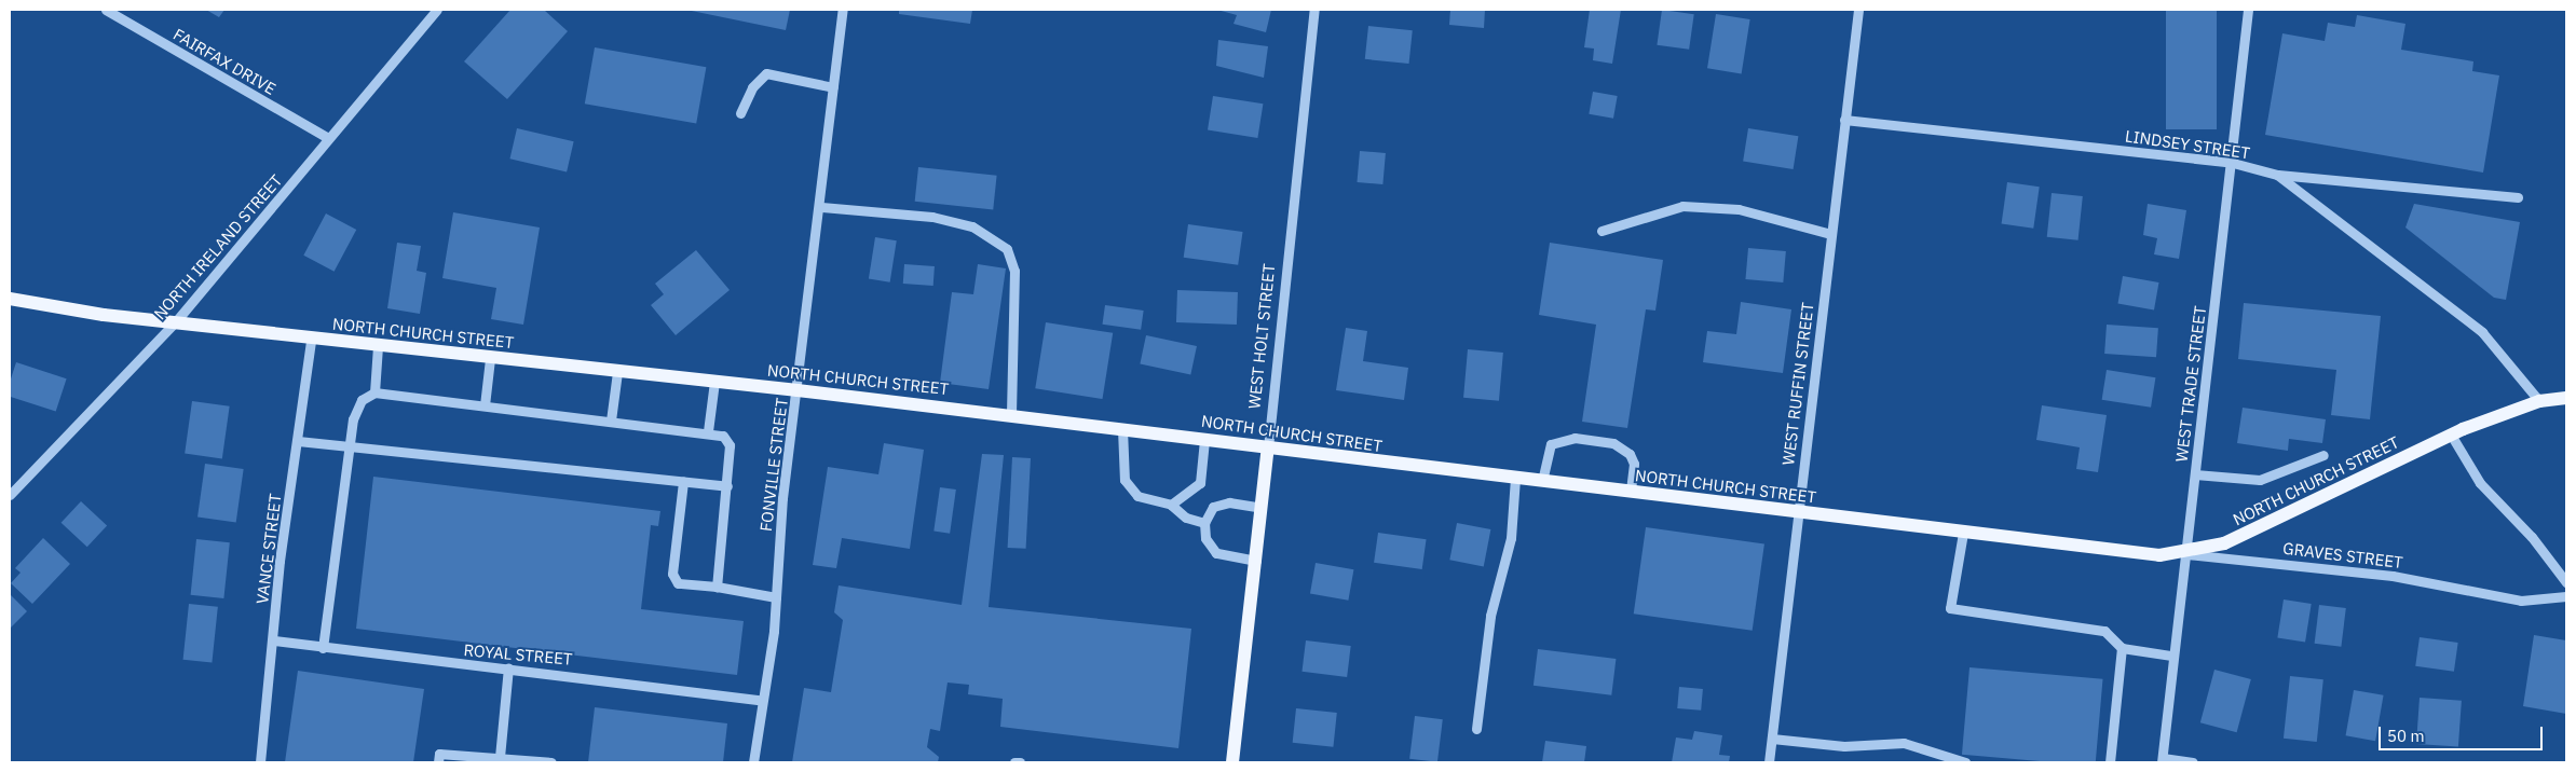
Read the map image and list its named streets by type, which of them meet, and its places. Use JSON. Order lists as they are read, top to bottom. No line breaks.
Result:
{"streets":{"main road":["NORTH CHURCH STREET","WEST HOLT STREET"],"street":["FAIRFAX DRIVE","LINDSEY STREET","NORTH IRELAND STREET","WEST RUFFIN STREET","WEST TRADE STREET","FONVILLE STREET","VANCE STREET","GRAVES STREET","ROYAL STREET"]},"crossings":[["FAIRFAX DRIVE","NORTH IRELAND STREET"],["LINDSEY STREET","NORTH CHURCH STREET"],["LINDSEY STREET","WEST RUFFIN STREET"],["LINDSEY STREET","WEST TRADE STREET"],["NORTH IRELAND STREET","NORTH CHURCH STREET"],["NORTH CHURCH STREET","WEST HOLT STREET"],["NORTH CHURCH STREET","WEST RUFFIN STREET"],["NORTH CHURCH STREET","WEST TRADE STREET"],["NORTH CHURCH STREET","FONVILLE STREET"],["NORTH CHURCH STREET","VANCE STREET"],["NORTH CHURCH STREET","GRAVES STREET"],["WEST TRADE STREET","GRAVES STREET"],["FONVILLE STREET","ROYAL STREET"],["VANCE STREET","ROYAL STREET"]],"scale_bar":"50 m"}
